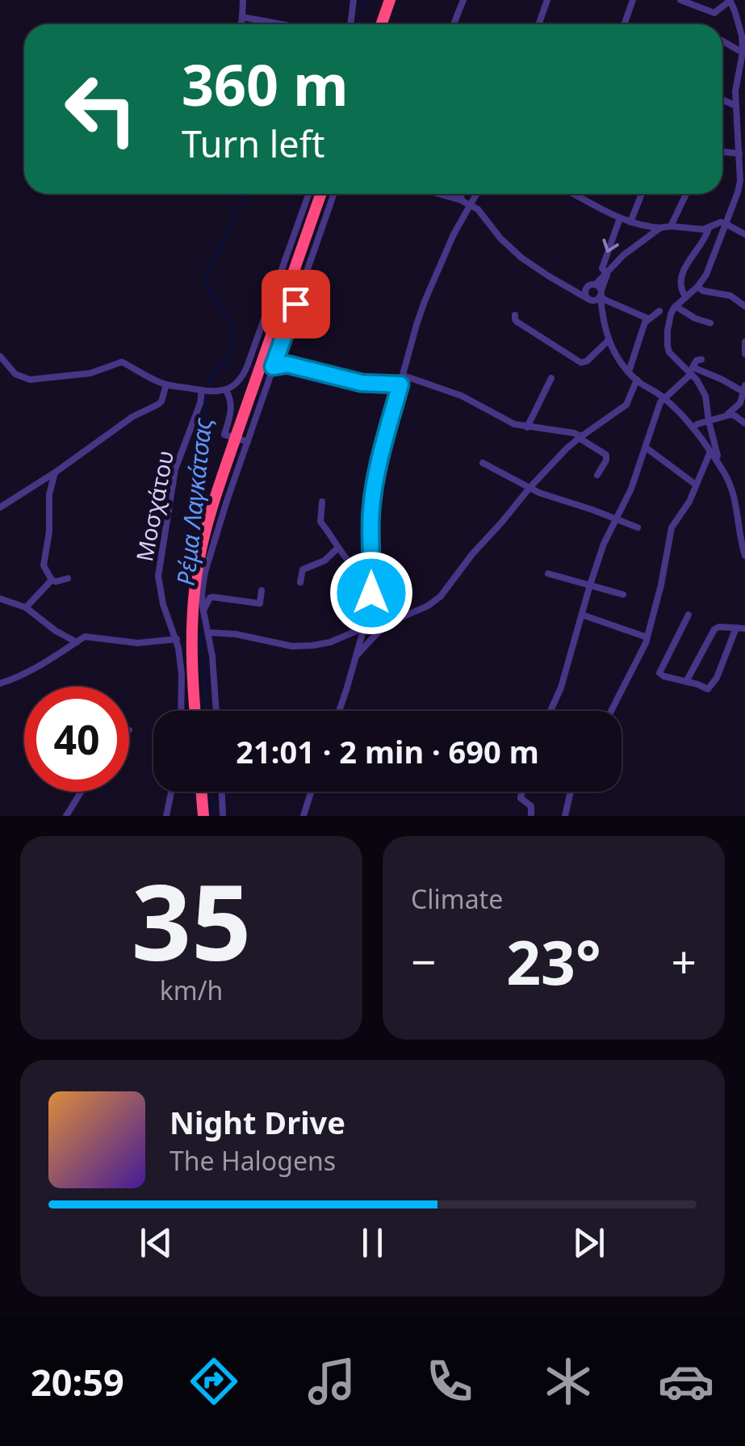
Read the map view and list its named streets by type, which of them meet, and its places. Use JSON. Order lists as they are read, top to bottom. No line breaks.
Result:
{"streets":{"street":["Μοσχάτου"]},"water":["Ρέμα Λαγκάτσας"],"page":{"turn":["360 m","Turn left"],"limit":"40","trip":"21:01 · 2 min · 690 m","tile":[["35","km/h"],"Climate"],"heat":["−","23°","+"],"song":["Night Drive","The Halogens"],"tabs":"20:59"}}
